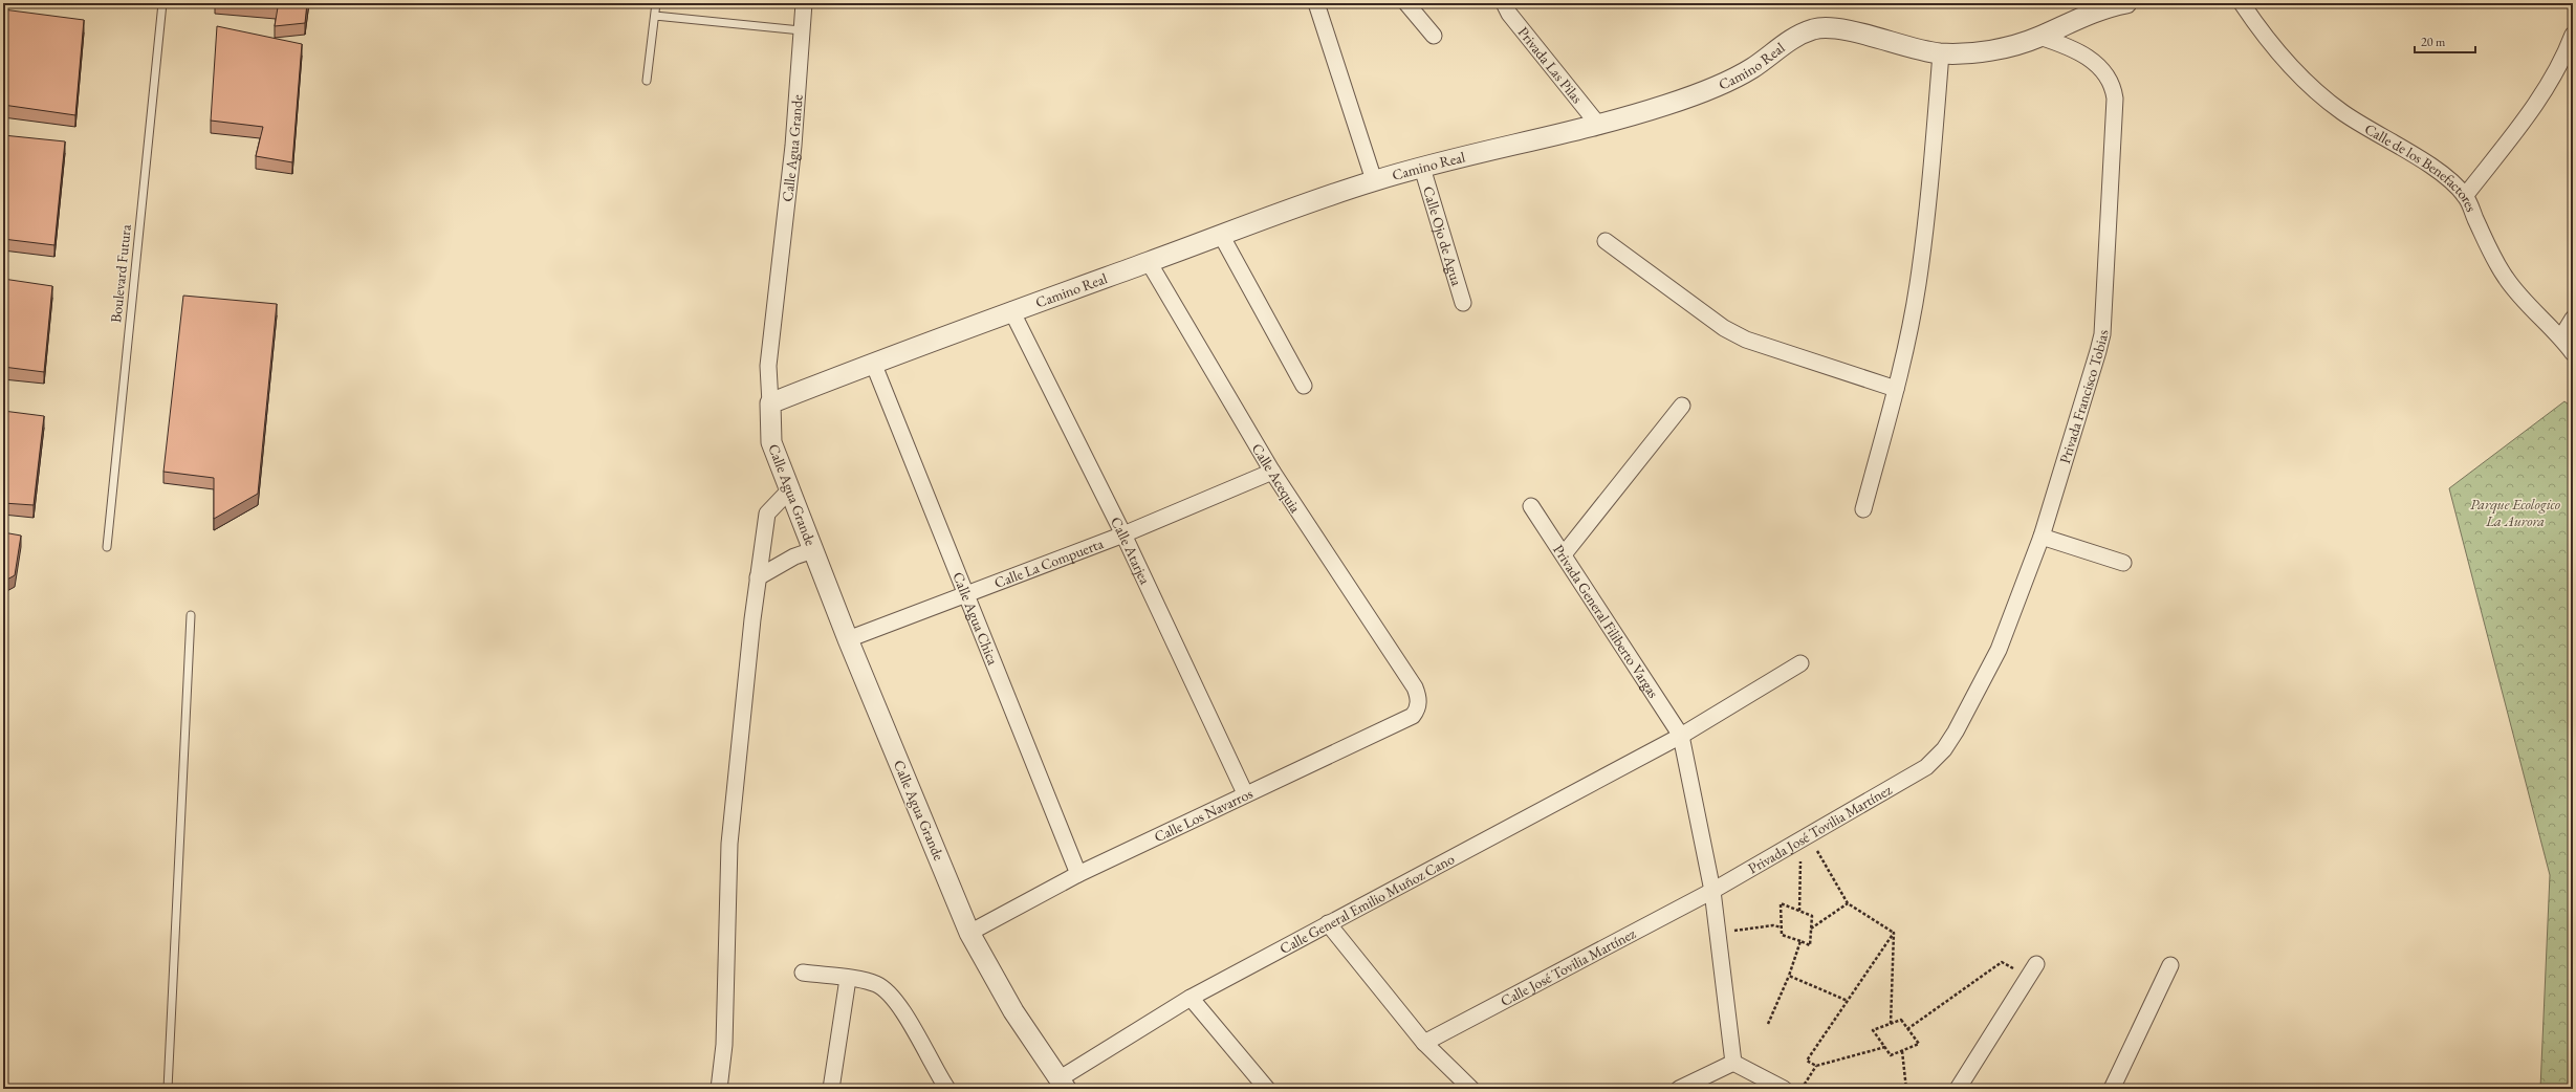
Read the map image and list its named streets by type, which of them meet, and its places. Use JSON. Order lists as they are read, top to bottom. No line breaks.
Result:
{"streets":{"street":["Camino Real","Privada Las Pilas","Calle Agua Grande","Calle de los Benefactores","Calle Ojo de Agua","Privada Francisco Tobias","Calle Acequia","Calle Atarjea","Calle La Compuerta","Calle Agua Chica","Privada General Filiberto Vargas","Calle Los Navarros","Privada José Tovilia Martínez","Calle General Emilio Muñoz Cano","Calle José Tovilia Martínez"],"lane":["Boulevard Futura"]},"crossings":[["Camino Real","Privada Las Pilas"],["Camino Real","Calle Agua Grande"],["Camino Real","Calle Ojo de Agua"],["Camino Real","Privada Francisco Tobias"],["Camino Real","Calle Acequia"],["Camino Real","Calle Atarjea"],["Camino Real","Calle Agua Chica"],["Calle Agua Grande","Calle La Compuerta"],["Calle Agua Grande","Calle Los Navarros"],["Calle Agua Grande","Calle General Emilio Muñoz Cano"],["Privada Francisco Tobias","Privada José Tovilia Martínez"],["Calle Acequia","Calle La Compuerta"],["Calle Acequia","Calle Los Navarros"],["Calle Atarjea","Calle La Compuerta"],["Calle Atarjea","Calle Los Navarros"],["Calle La Compuerta","Calle Agua Chica"],["Calle Agua Chica","Calle Los Navarros"],["Privada General Filiberto Vargas","Calle General Emilio Muñoz Cano"],["Privada José Tovilia Martínez","Calle José Tovilia Martínez"]],"parks":["Parque Ecologico La Aurora"],"scale_bar":"20 m"}
